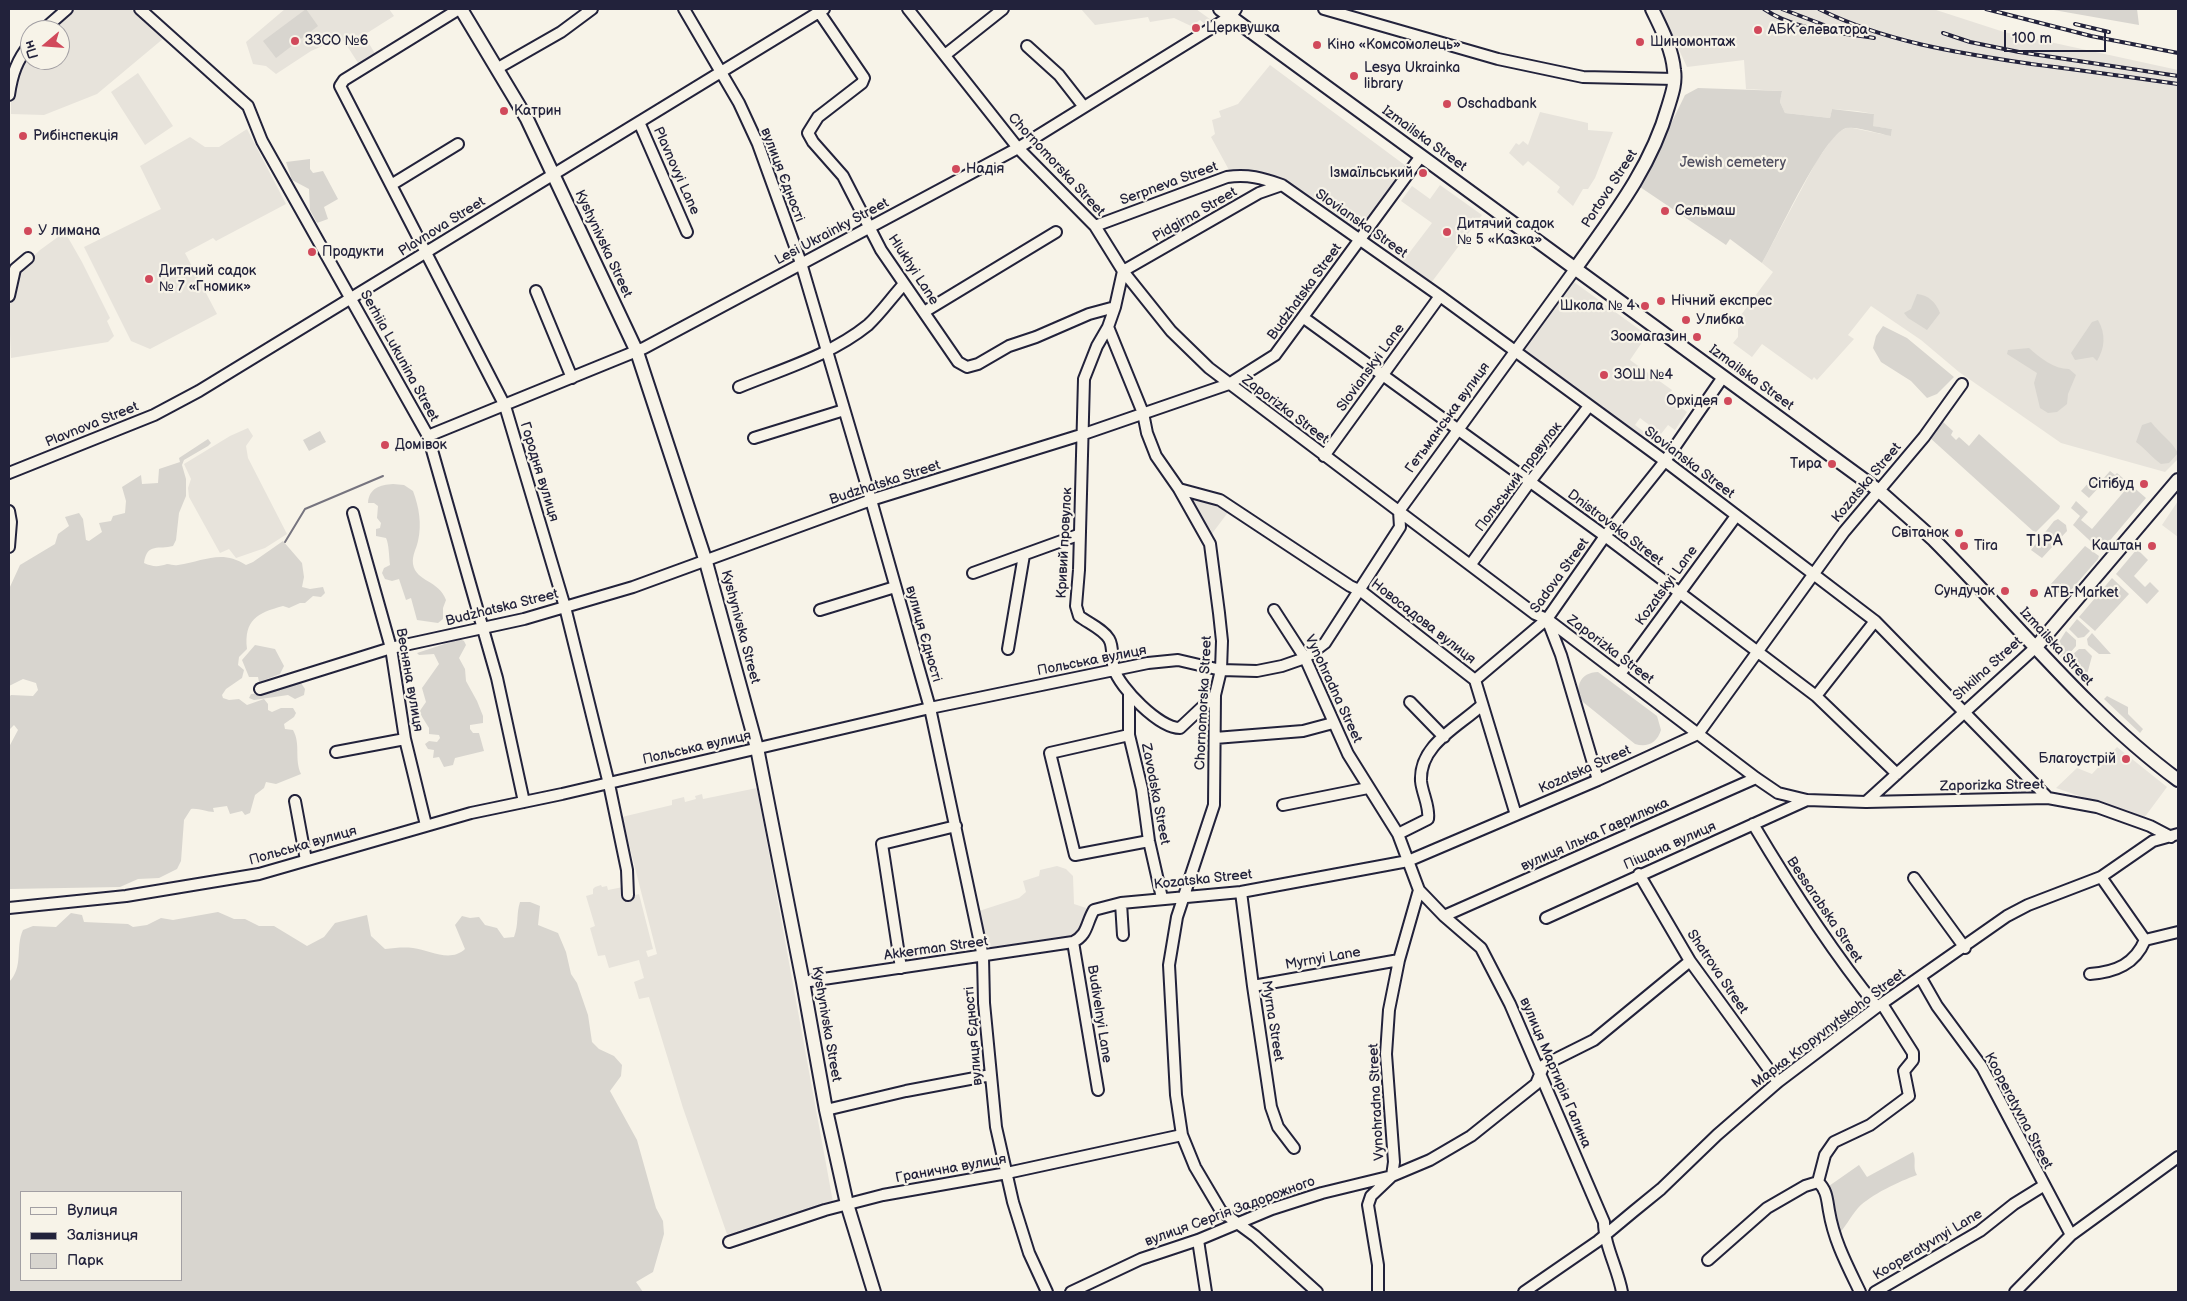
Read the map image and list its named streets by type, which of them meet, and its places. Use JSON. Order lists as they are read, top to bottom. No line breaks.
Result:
{"streets":{"main road":["Izmailska Street","Portova Street","Kyshynivska Street","Shkilna Street"],"street":["Chornomorska Street","Plavnovyi Lane","вулиця Єдності","Serpneva Street","Pidgirna Street","Slovianska Street","Plavnova Street","Lesi Ukrainky Street","Hlukhyi Lane","Budzhatska Street","Serhiia Lukunina Street","Slovianskyi Lane","Zaporizka Street","Гетьманська вулиця","Городня вулиця","Польський провулок","Kozatska Street","Dnistrovska Street","Кривий провулок","Sadova Street","Kozatskyi Lane","Новосадова вулиця","Польська вулиця","Весняна вулиця","Vynohradna Street","Zavodska Street","вулиця Ілька Гаврилюка","Піщана вулиця","Bessarabska Street","Akkerman Street","Myrnyi Lane","Shatrova Street","Budivelnyi Lane","Myrna Street","Марка Kropyvnytskoho Street","вулиця Мартирія Галина","Kooperatyvna Street","Гранична вулиця","вулиця Сергія Задорожного","Kooperatyvnyi Lane"]},"crossings":[["Izmailska Street","Portova Street"],["Izmailska Street","Lesi Ukrainky Street"],["Izmailska Street","Budzhatska Street"],["Izmailska Street","Гетьманська вулиця"],["Izmailska Street","Kozatska Street"],["Izmailska Street","Sadova Street"],["Izmailska Street","Shkilna Street"],["Chornomorska Street","Serpneva Street"],["Chornomorska Street","Pidgirna Street"],["Chornomorska Street","Lesi Ukrainky Street"],["Chornomorska Street","Budzhatska Street"],["Chornomorska Street","Zaporizka Street"],["Chornomorska Street","Kozatska Street"],["Chornomorska Street","Кривий провулок"],["Chornomorska Street","Новосадова вулиця"],["Chornomorska Street","Польська вулиця"],["Chornomorska Street","Гранична вулиця"],["Chornomorska Street","вулиця Сергія Задорожного"],["Plavnovyi Lane","Plavnova Street"],["вулиця Єдності","Plavnova Street"],["вулиця Єдності","Lesi Ukrainky Street"],["вулиця Єдності","Budzhatska Street"],["вулиця Єдності","Польська вулиця"],["вулиця Єдності","Akkerman Street"],["вулиця Єдності","Гранична вулиця"],["Serpneva Street","Pidgirna Street"],["Serpneva Street","Slovianska Street"],["Portova Street","Гетьманська вулиця"],["Pidgirna Street","Slovianska Street"],["Pidgirna Street","Zaporizka Street"],["Slovianska Street","Budzhatska Street"],["Slovianska Street","Slovianskyi Lane"],["Slovianska Street","Zaporizka Street"],["Slovianska Street","Гетьманська вулиця"],["Slovianska Street","Польський провулок"],["Slovianska Street","Kozatska Street"],["Slovianska Street","Sadova Street"],["Slovianska Street","Kozatskyi Lane"],["Slovianska Street","Shkilna Street"],["Plavnova Street","Kyshynivska Street"],["Plavnova Street","Hlukhyi Lane"],["Plavnova Street","Serhiia Lukunina Street"],["Plavnova Street","Городня вулиця"],["Lesi Ukrainky Street","Kyshynivska Street"],["Lesi Ukrainky Street","Hlukhyi Lane"],["Lesi Ukrainky Street","Serhiia Lukunina Street"],["Lesi Ukrainky Street","Городня вулиця"],["Kyshynivska Street","Budzhatska Street"],["Kyshynivska Street","Городня вулиця"],["Kyshynivska Street","Польська вулиця"],["Kyshynivska Street","Akkerman Street"],["Kyshynivska Street","Гранична вулиця"],["Budzhatska Street","Serhiia Lukunina Street"],["Budzhatska Street","Zaporizka Street"],["Budzhatska Street","Городня вулиця"],["Budzhatska Street","Dnistrovska Street"],["Budzhatska Street","Кривий провулок"],["Budzhatska Street","Весняна вулиця"],["Serhiia Lukunina Street","Польська вулиця"],["Slovianskyi Lane","Zaporizka Street"],["Slovianskyi Lane","Dnistrovska Street"],["Zaporizka Street","Гетьманська вулиця"],["Zaporizka Street","Польський провулок"],["Zaporizka Street","Kozatska Street"],["Zaporizka Street","Sadova Street"],["Zaporizka Street","Kozatskyi Lane"],["Zaporizka Street","Shkilna Street"],["Zaporizka Street","вулиця Ілька Гаврилюка"],["Zaporizka Street","Піщана вулиця"],["Zaporizka Street","Марка Kropyvnytskoho Street"],["Гетьманська вулиця","Dnistrovska Street"],["Гетьманська вулиця","Новосадова вулиця"],["Гетьманська вулиця","Польська вулиця"],["Городня вулиця","Польська вулиця"],["Польський провулок","Dnistrovska Street"],["Kozatska Street","Dnistrovska Street"],["Kozatska Street","Новосадова вулиця"],["Kozatska Street","Vynohradna Street"],["Kozatska Street","Zavodska Street"],["Kozatska Street","Akkerman Street"],["Kozatska Street","Budivelnyi Lane"],["Kozatska Street","Myrna Street"],["Dnistrovska Street","Sadova Street"],["Dnistrovska Street","Kozatskyi Lane"],["Dnistrovska Street","Shkilna Street"],["Кривий провулок","Польська вулиця"],["Кривий провулок","Zavodska Street"],["Sadova Street","Новосадова вулиця"],["Новосадова вулиця","Польська вулиця"],["Польська вулиця","Весняна вулиця"],["Польська вулиця","Vynohradna Street"],["Vynohradna Street","Myrnyi Lane"],["Vynohradna Street","вулиця Мартирія Галина"],["Vynohradna Street","вулиця Сергія Задорожного"],["вулиця Ілька Гаврилюка","вулиця Мартирія Галина"],["Піщана вулиця","Bessarabska Street"],["Піщана вулиця","Shatrova Street"],["Bessarabska Street","Марка Kropyvnytskoho Street"],["Akkerman Street","Budivelnyi Lane"],["Myrnyi Lane","Myrna Street"],["Shatrova Street","Марка Kropyvnytskoho Street"],["Shatrova Street","вулиця Сергія Задорожного"],["Марка Kropyvnytskoho Street","вулиця Мартирія Галина"],["Марка Kropyvnytskoho Street","Kooperatyvna Street"],["вулиця Мартирія Галина","вулиця Сергія Задорожного"],["Kooperatyvna Street","Kooperatyvnyi Lane"]],"districts":["ТІРА"],"parks":["Jewish cemetery"],"places":["Церквушка","АБК елеватора","ЗЗСО №6","Шиномонтаж","Кіно «Комсомолець»","Lesya Ukrainka library","Oschadbank","Катрин","Рибінспекція","Надія","Ізмаїльський","Сельмаш","У лимана","Дитячий садок № 5 «Казка»","Продукти","Дитячий садок № 7 «Гномик»","Нічний експрес","Школа № 4","Улибка","Зоомагазин","ЗОШ №4","Орхідея","Домівок","Тира","Сітібуд","Світанок","Tira","Каштан","Сундучок","ATB-Market","Благоустрій"],"legend":["Вулиця","Залізниця","Парк"],"scale_bar":"100 m","north":"left"}
